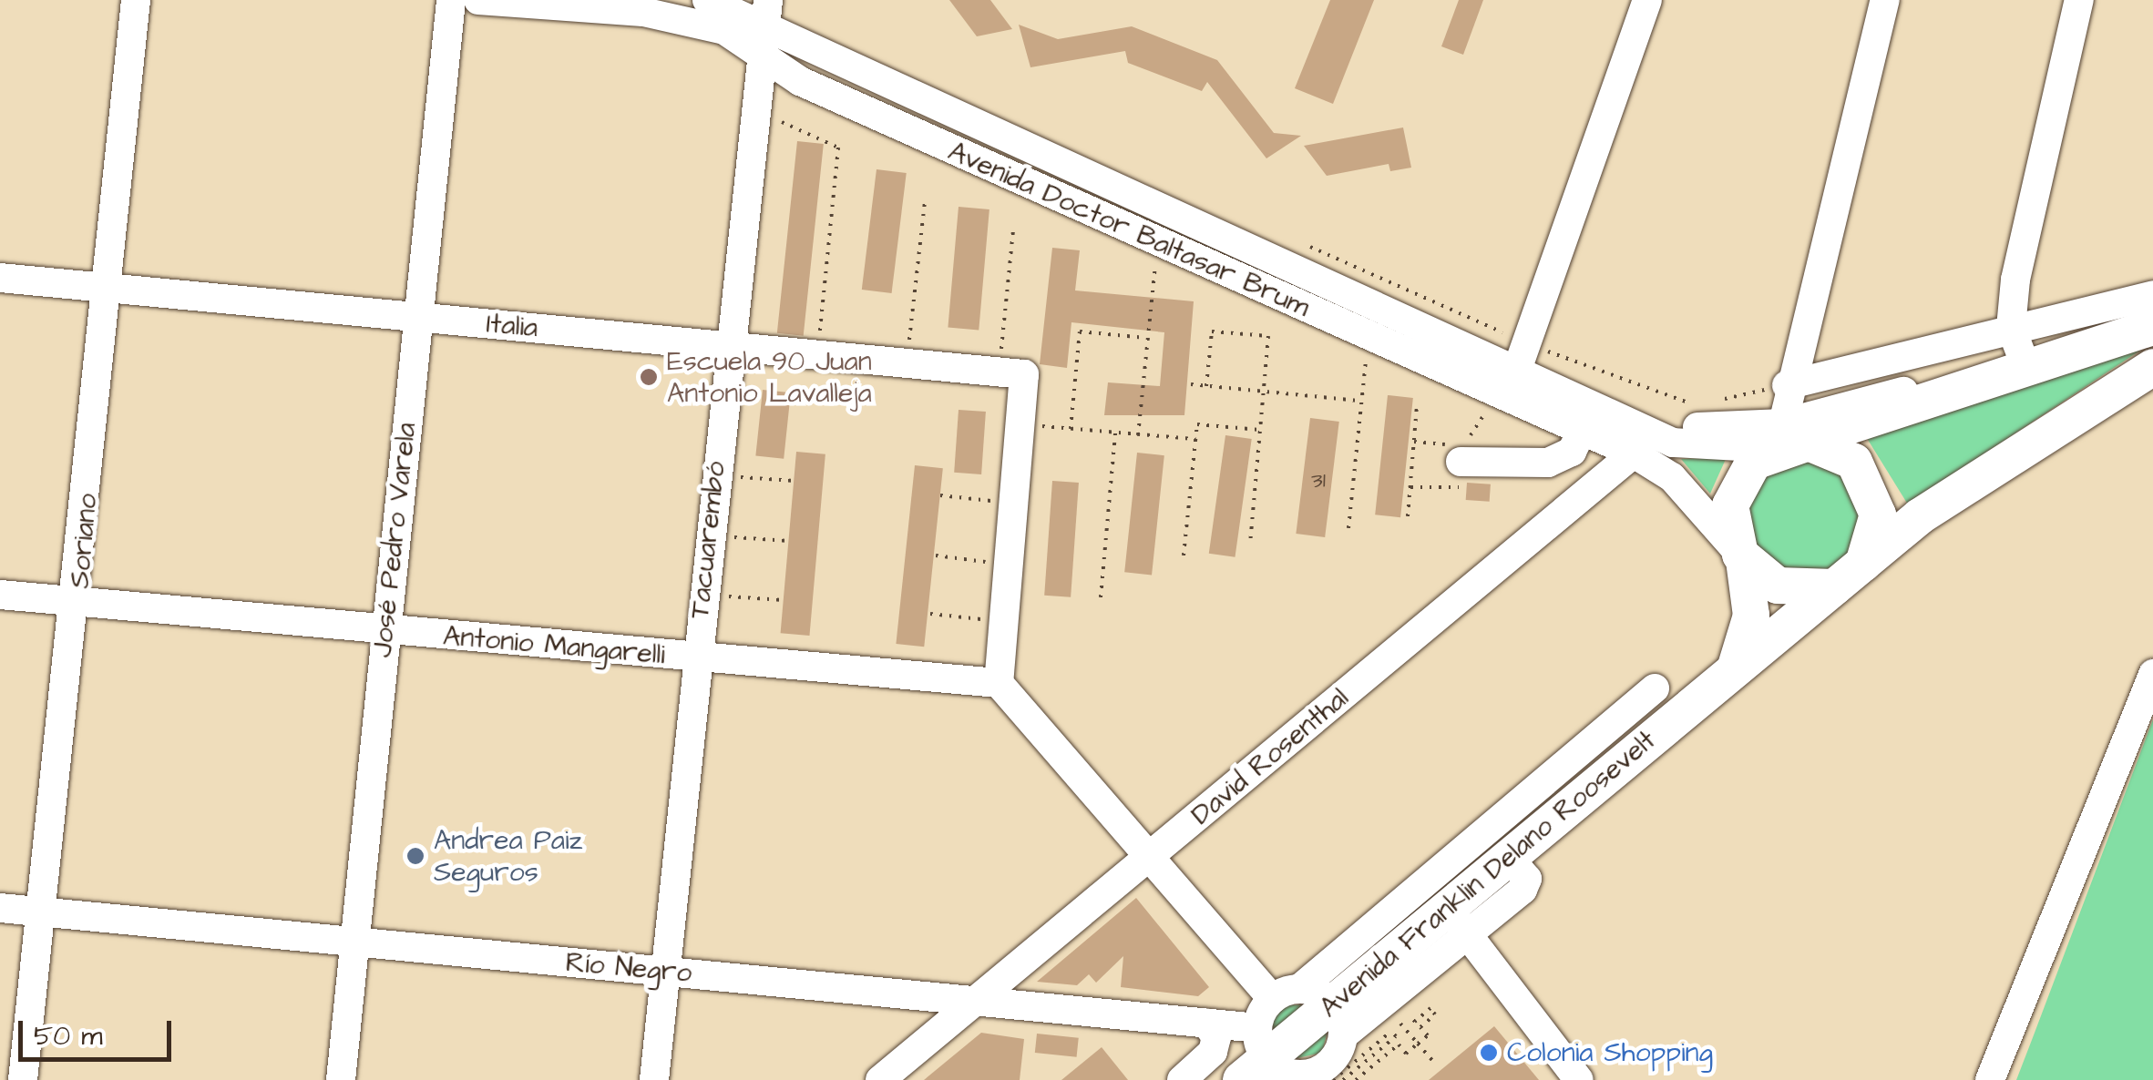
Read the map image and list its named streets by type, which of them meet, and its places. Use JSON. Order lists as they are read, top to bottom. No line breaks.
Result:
{"streets":{"main road":["Avenida Doctor Baltasar Brum","Avenida Franklin Delano Roosevelt"],"street":["Italia","José Pedro Varela","Tacuarembó","Soriano","Antonio Mangarelli","David Rosenthal","Río Negro"]},"crossings":[["Avenida Doctor Baltasar Brum","Tacuarembó"],["Avenida Doctor Baltasar Brum","David Rosenthal"],["Avenida Doctor Baltasar Brum","Avenida Franklin Delano Roosevelt"],["Italia","José Pedro Varela"],["Italia","Tacuarembó"],["Italia","Soriano"],["José Pedro Varela","Antonio Mangarelli"],["José Pedro Varela","Río Negro"],["Tacuarembó","Antonio Mangarelli"],["Tacuarembó","Río Negro"],["Soriano","Antonio Mangarelli"],["Soriano","Río Negro"],["David Rosenthal","Río Negro"],["Avenida Franklin Delano Roosevelt","Río Negro"]],"places":["Escuela 90 Juan Antonio Lavalleja","Andrea Paiz Seguros","Colonia Shopping"],"house_numbers":["31"],"scale_bar":"50 m"}
